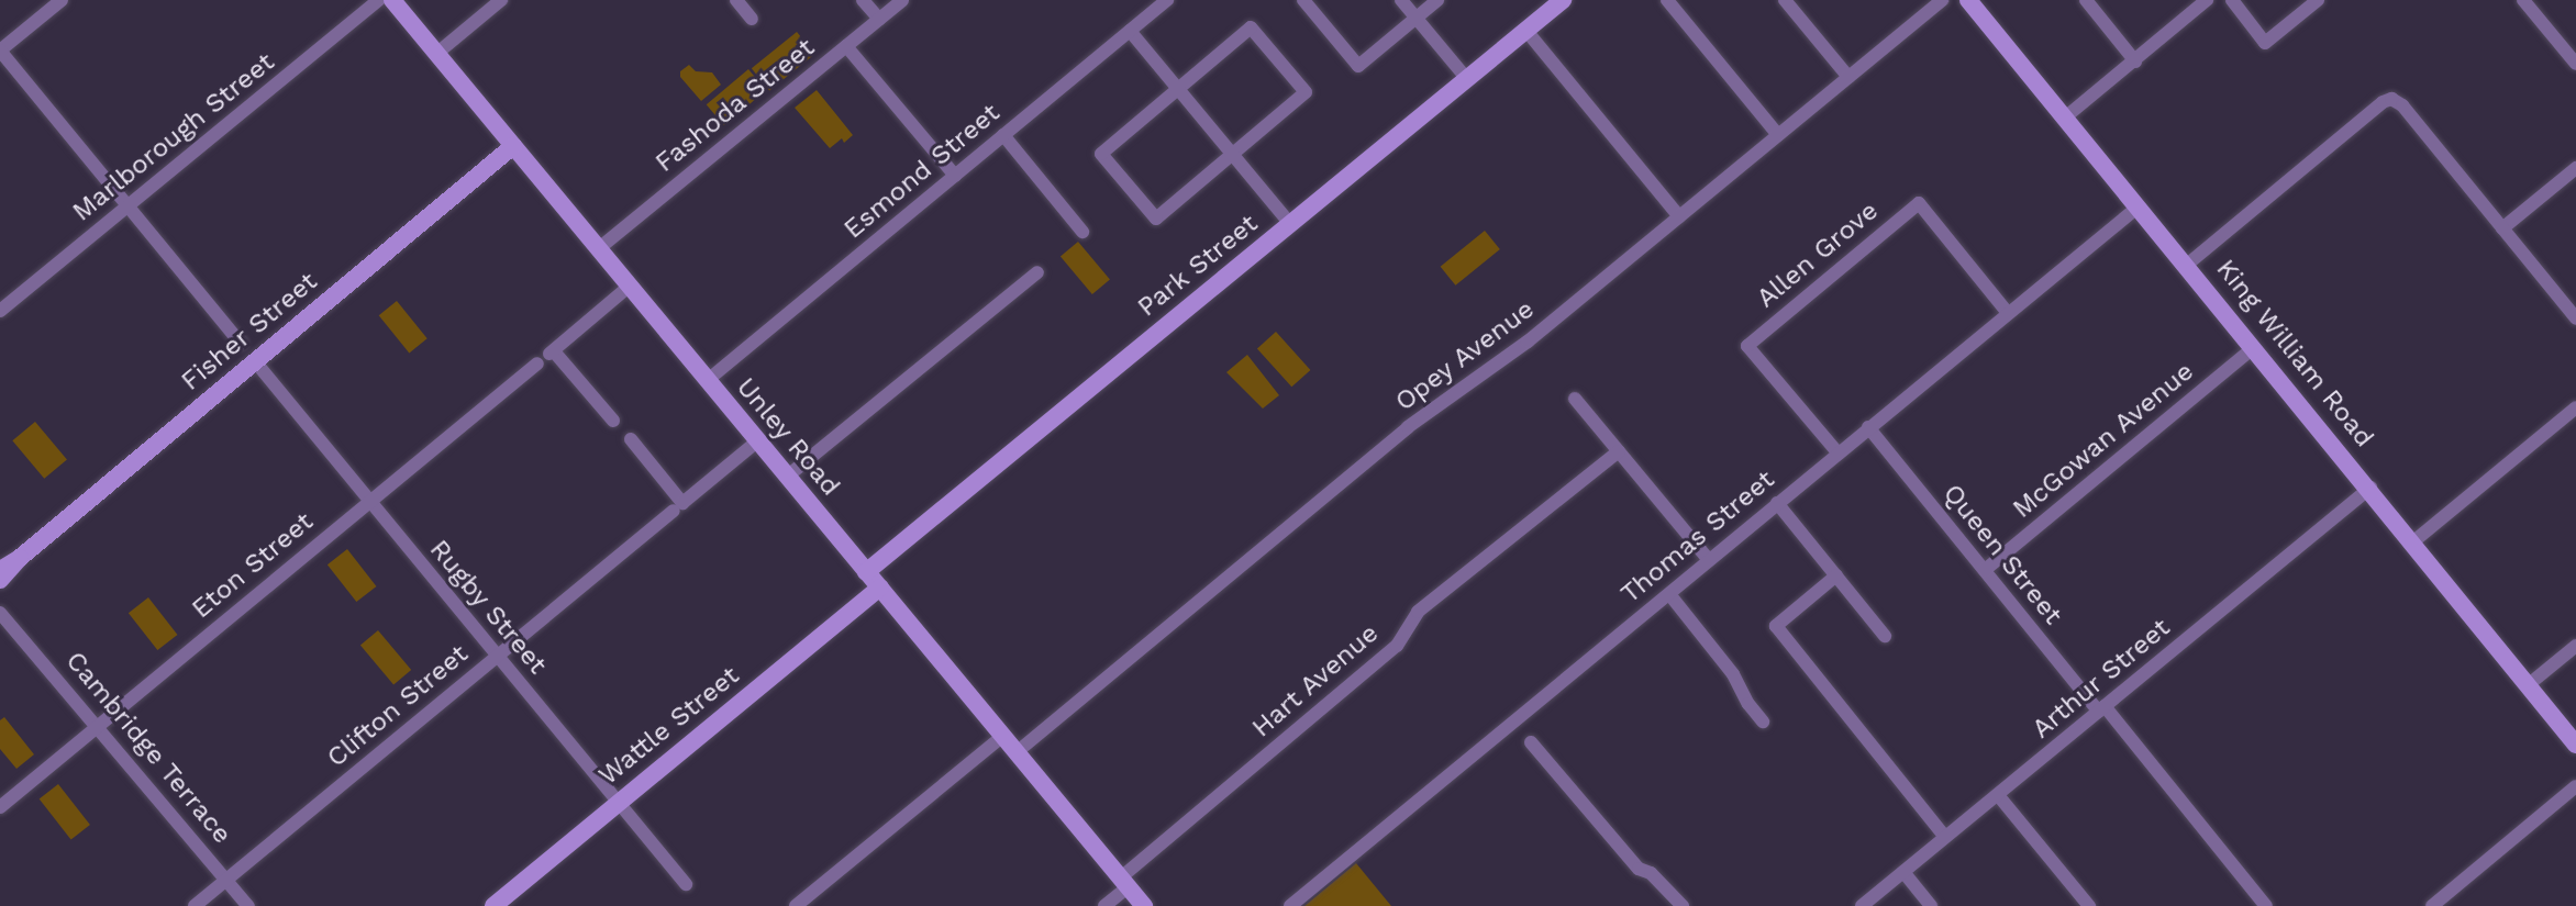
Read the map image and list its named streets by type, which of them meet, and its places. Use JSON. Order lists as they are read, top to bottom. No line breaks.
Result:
{"streets":{"main road":["Park Street","Fisher Street","King William Road","Unley Road","Wattle Street"],"street":["Fashoda Street","Marlborough Street","Esmond Street","Allen Grove","Opey Avenue","McGowan Avenue","Thomas Street","Queen Street","Eton Street","Rugby Street","Arthur Street","Hart Avenue","Clifton Street","Cambridge Terrace"]},"crossings":[["Fashoda Street","Unley Road"],["Esmond Street","Unley Road"],["Allen Grove","Thomas Street"],["Park Street","Unley Road"],["Fisher Street","Unley Road"],["Fisher Street","Rugby Street"],["King William Road","McGowan Avenue"],["King William Road","Thomas Street"],["King William Road","Arthur Street"],["Opey Avenue","Unley Road"],["Unley Road","Hart Avenue"],["Unley Road","Clifton Street"],["Unley Road","Wattle Street"],["McGowan Avenue","Queen Street"],["Thomas Street","Queen Street"],["Queen Street","Arthur Street"],["Eton Street","Rugby Street"],["Eton Street","Cambridge Terrace"],["Rugby Street","Clifton Street"],["Rugby Street","Wattle Street"],["Clifton Street","Cambridge Terrace"]]}
